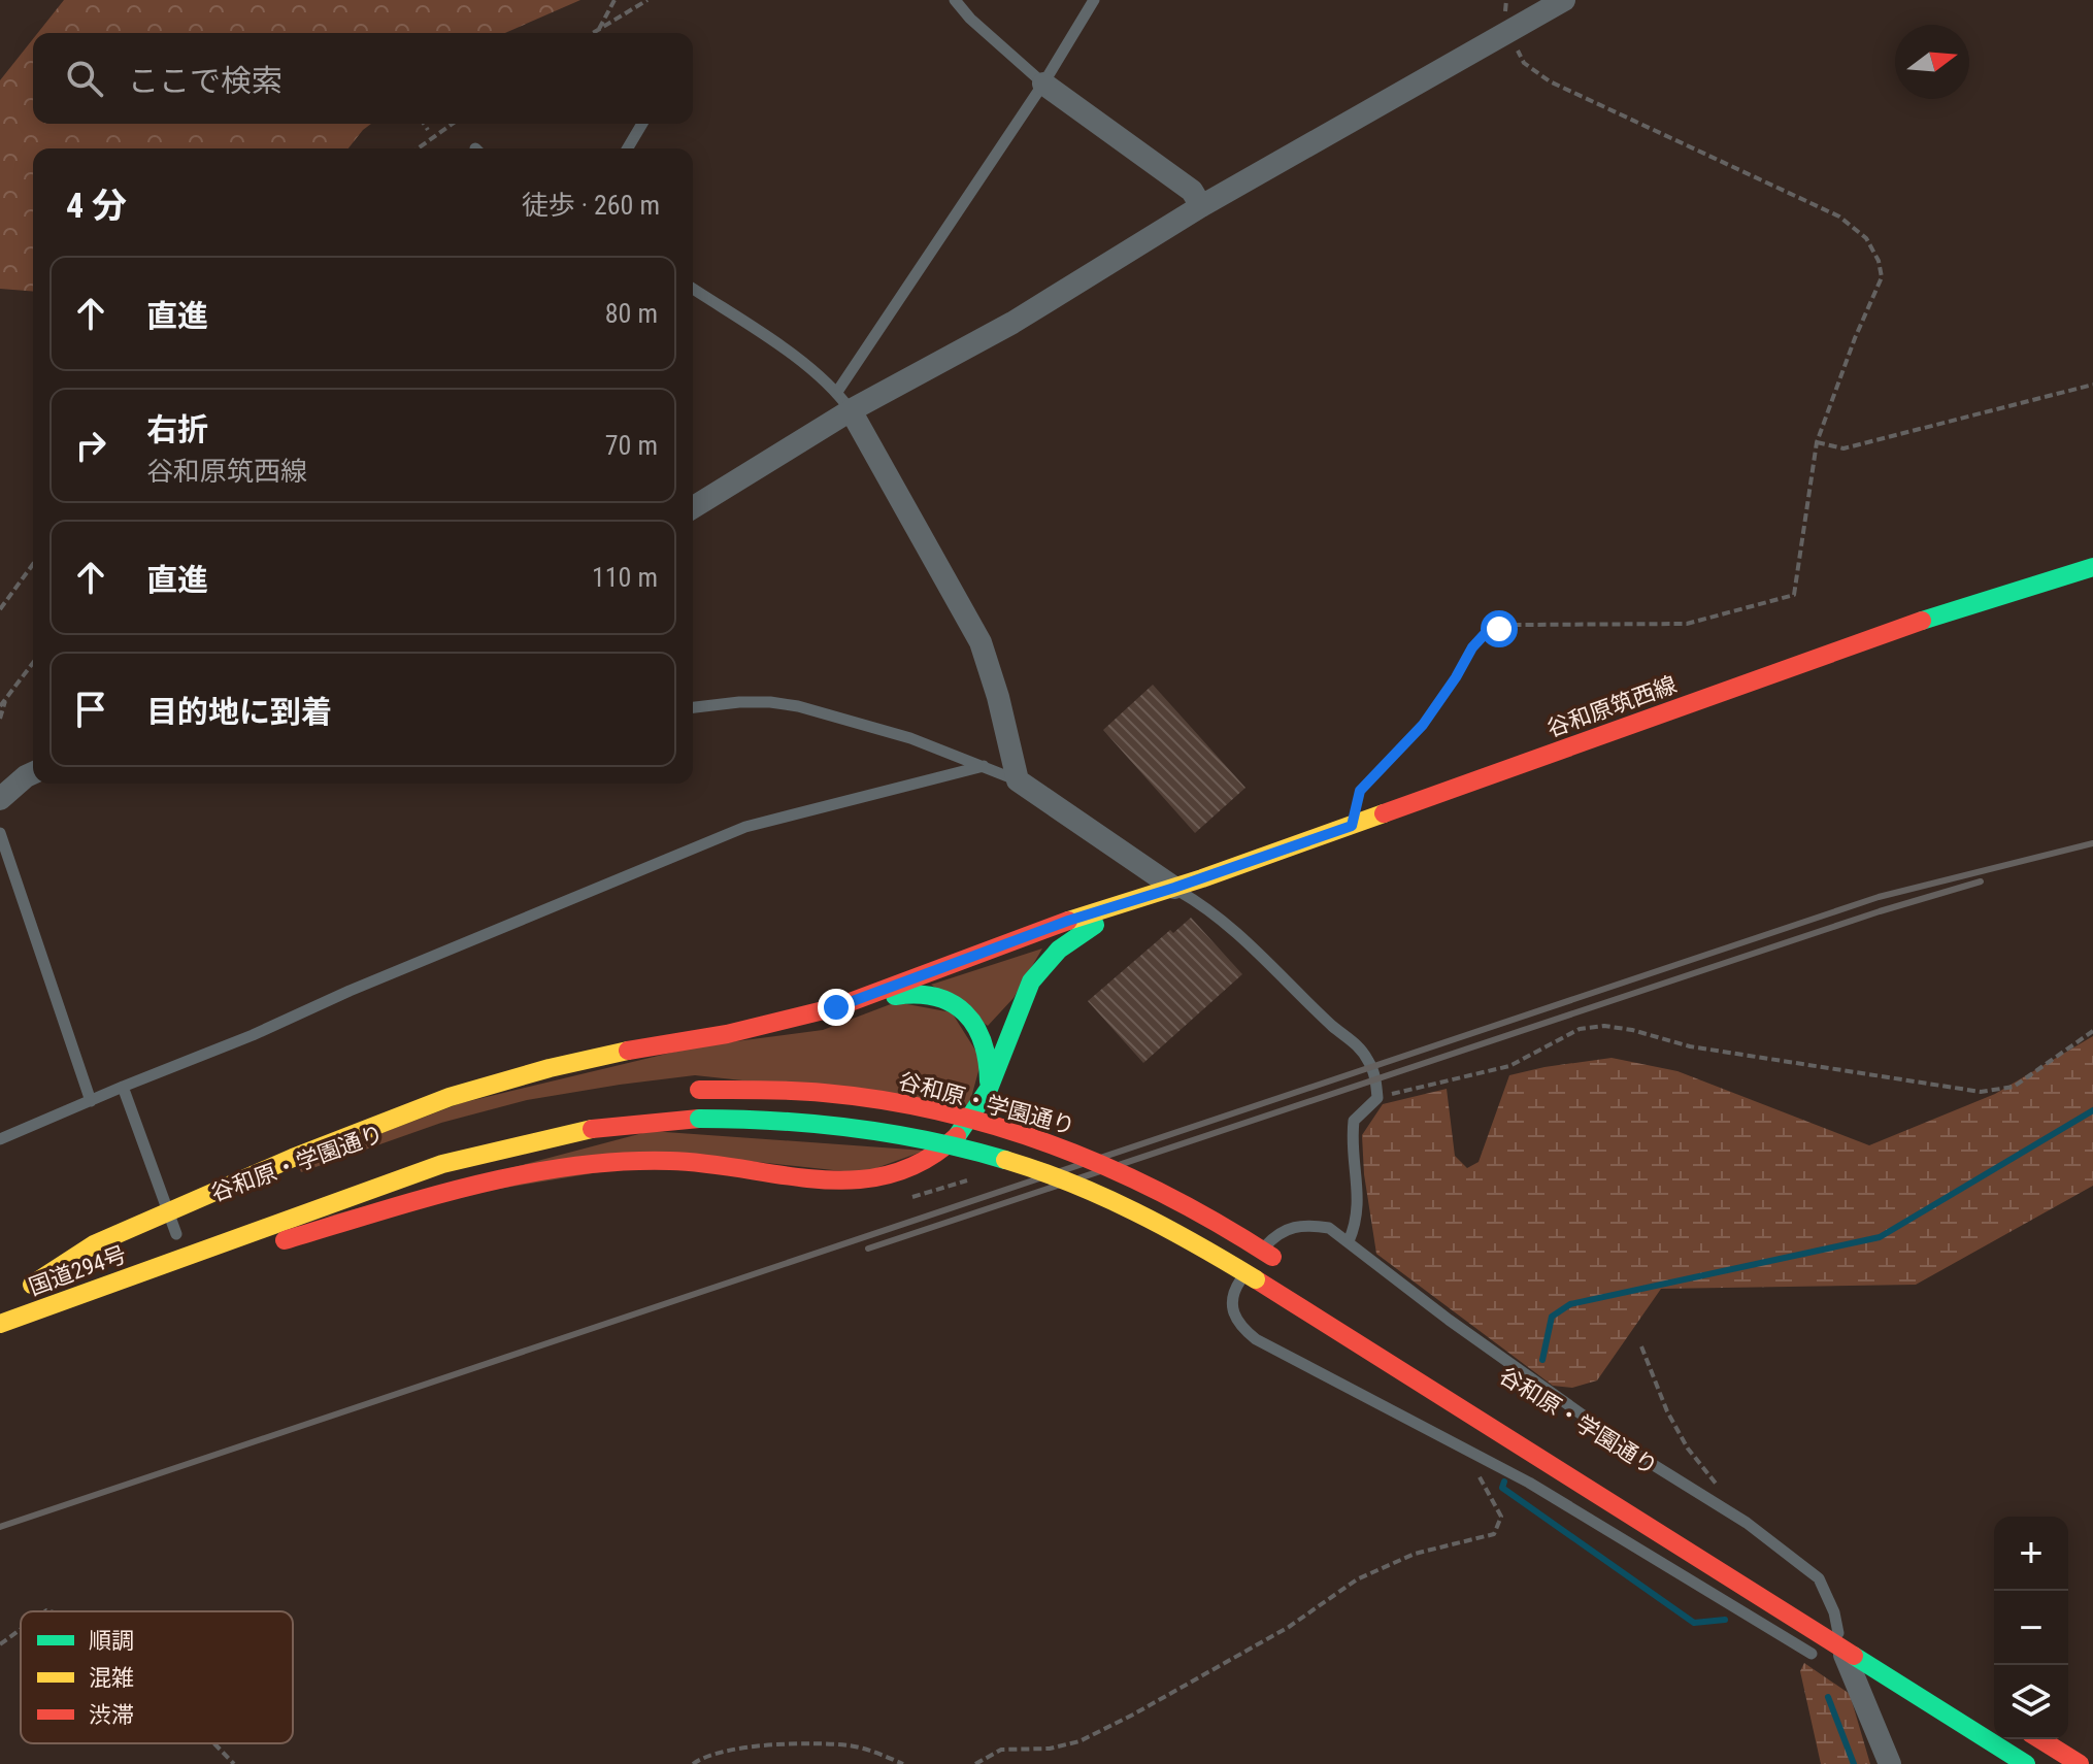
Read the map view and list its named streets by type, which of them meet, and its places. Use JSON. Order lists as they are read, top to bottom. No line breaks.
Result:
{"streets":{"main road":["谷和原筑西線","谷和原・学園通り","国道294号"]},"legend":["順調","混雑","渋滞"],"north":"right","page":{"search":"ここで検索","heading":["4 分","徒歩 · 260 m"],"list":[["直進","80 m"],["右折","谷和原筑西線","70 m"],["直進","110 m"],"目的地に到着"],"map_buttons":["+","−"]}}
